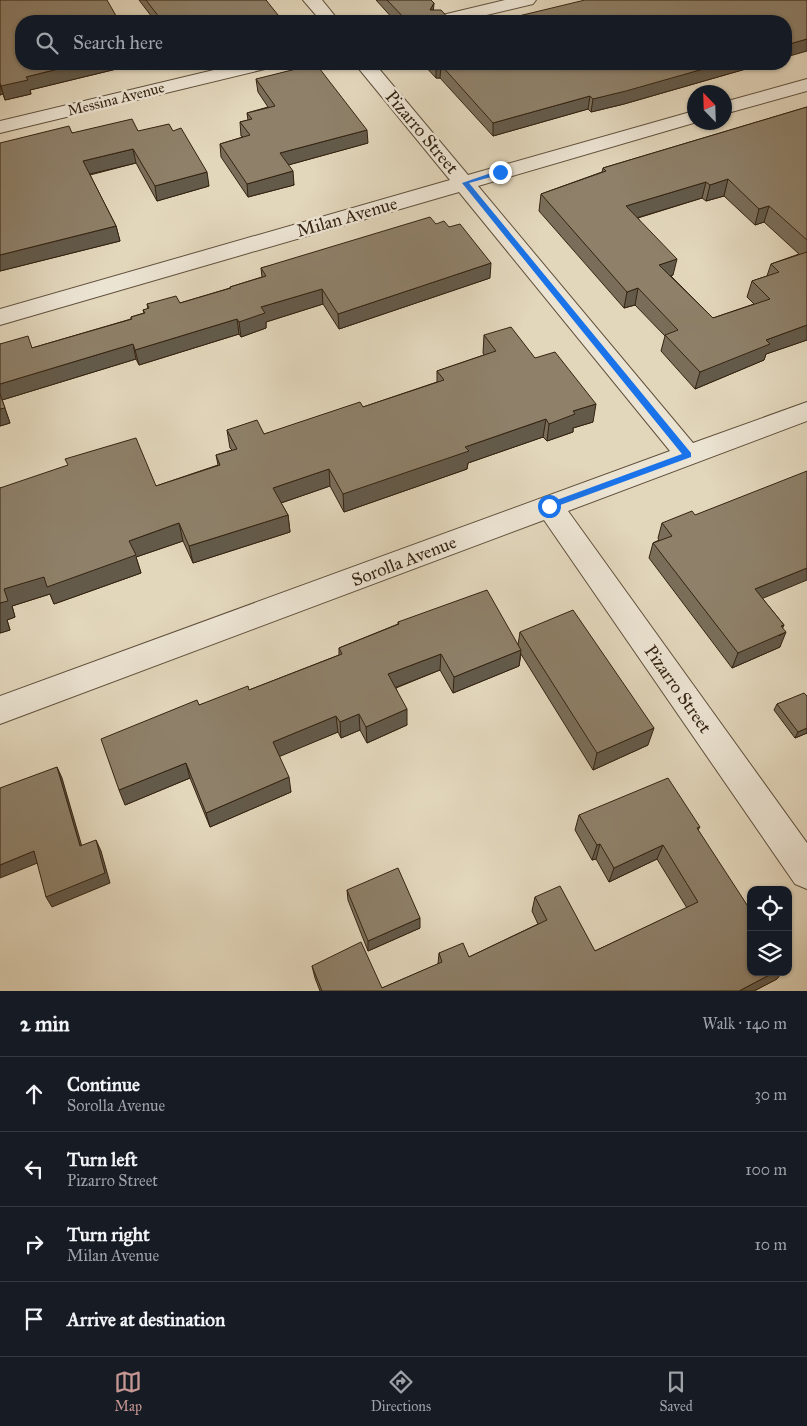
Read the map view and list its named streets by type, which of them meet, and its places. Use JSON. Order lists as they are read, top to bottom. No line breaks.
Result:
{"streets":{"street":["Messina Avenue","Pizarro Street","Milan Avenue","Sorolla Avenue"]},"crossings":[["Pizarro Street","Milan Avenue"],["Pizarro Street","Sorolla Avenue"]],"north":"top left","page":{"search":"Search here","heading":["2 min","Walk · 140 m"],"list":[["Continue","Sorolla Avenue","30 m"],["Turn left","Pizarro Street","100 m"],["Turn right","Milan Avenue","10 m"],"Arrive at destination"],"nav":["Map","Directions","Saved"]}}
